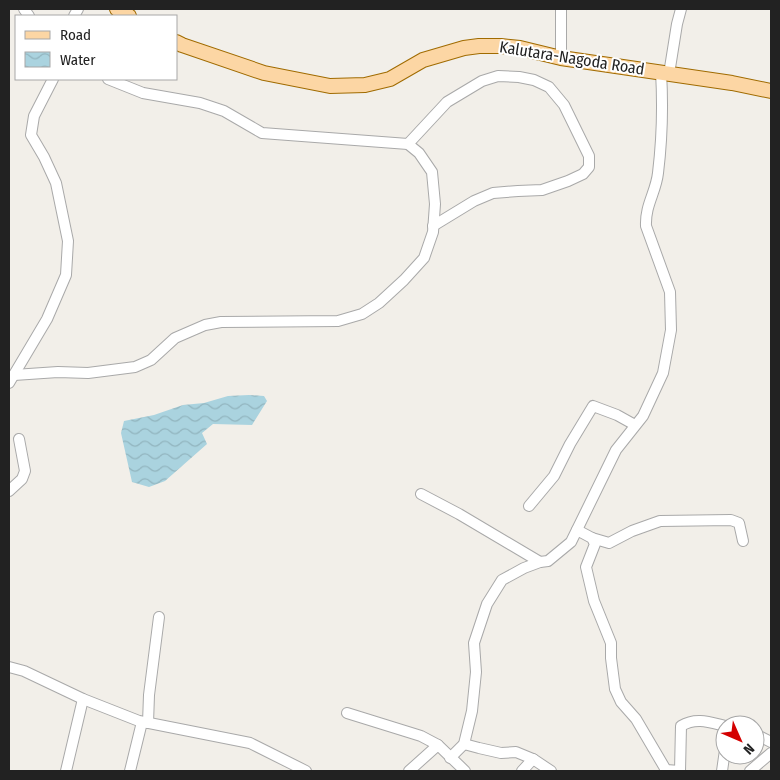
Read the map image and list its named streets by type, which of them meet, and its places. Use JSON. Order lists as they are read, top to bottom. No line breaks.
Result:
{"streets":{"main road":["Kalutara-Nagoda Road"]},"legend":["Road","Water"],"north":"bottom right"}
